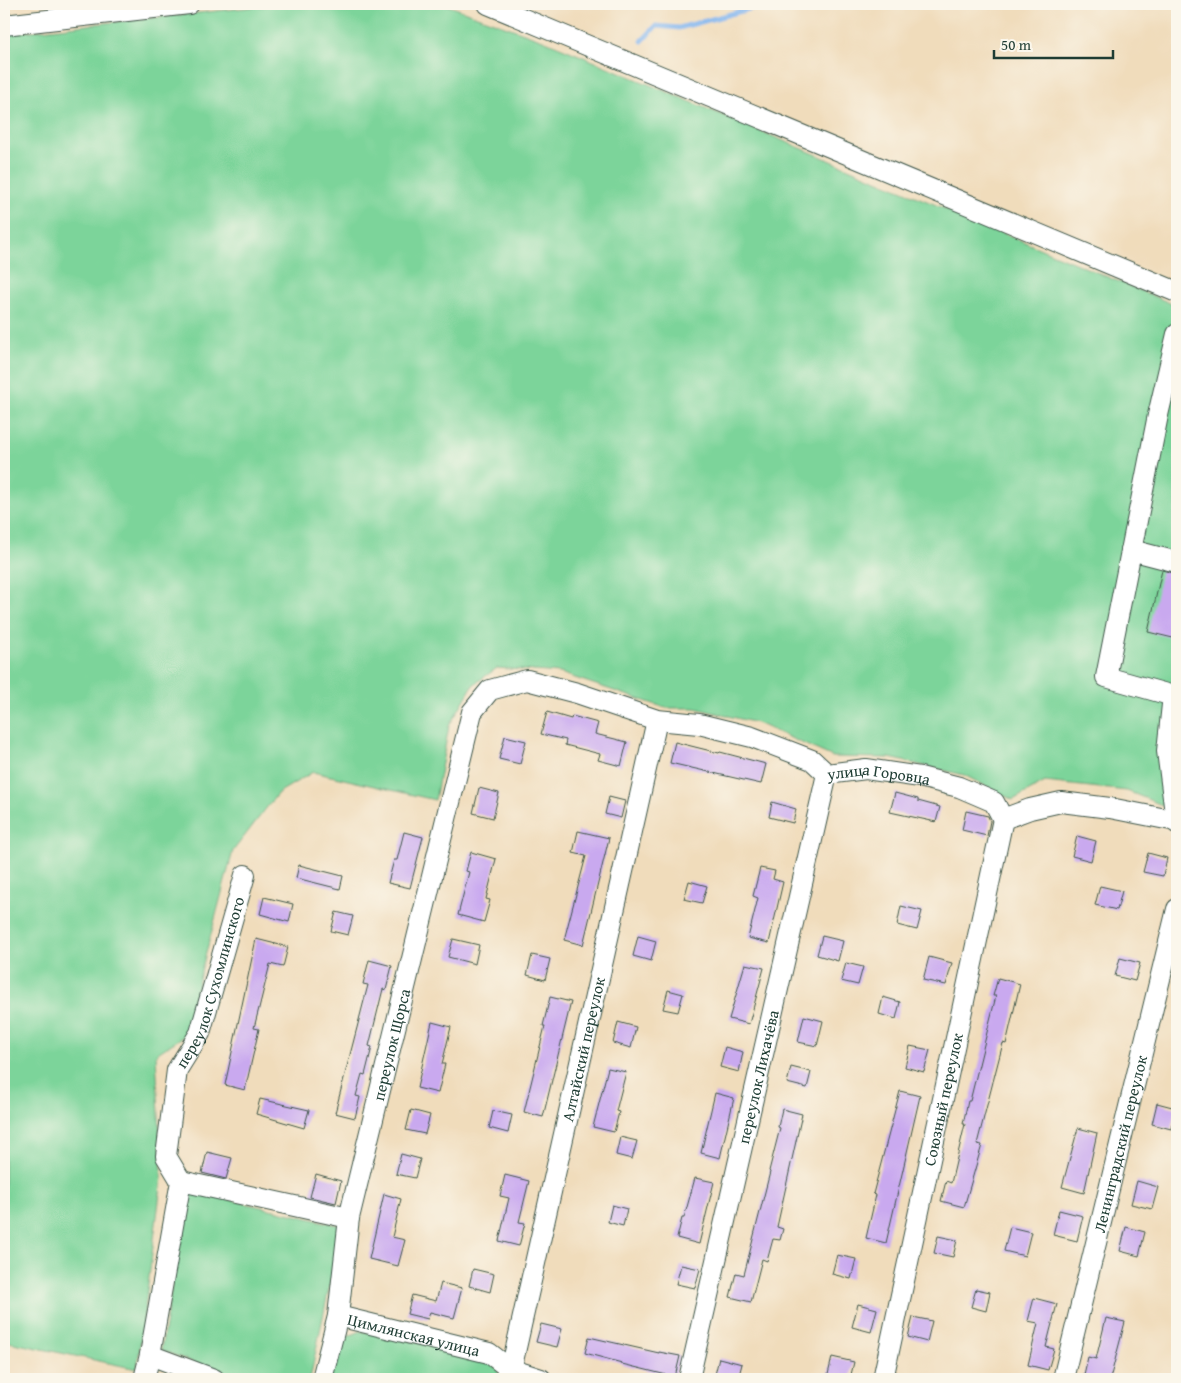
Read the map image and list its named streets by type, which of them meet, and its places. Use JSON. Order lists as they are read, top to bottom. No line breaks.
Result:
{"streets":{"street":["улица Горовца","переулок Сухомлинского","переулок Щорса","Алтайский переулок","переулок Лихачёва","Союзный переулок","Ленинградский переулок","Цимлянская улица"]},"crossings":[["улица Горовца","переулок Щорса"],["улица Горовца","Алтайский переулок"],["улица Горовца","переулок Лихачёва"],["улица Горовца","Союзный переулок"],["переулок Щорса","Цимлянская улица"],["Алтайский переулок","Цимлянская улица"]],"scale_bar":"50 m"}
